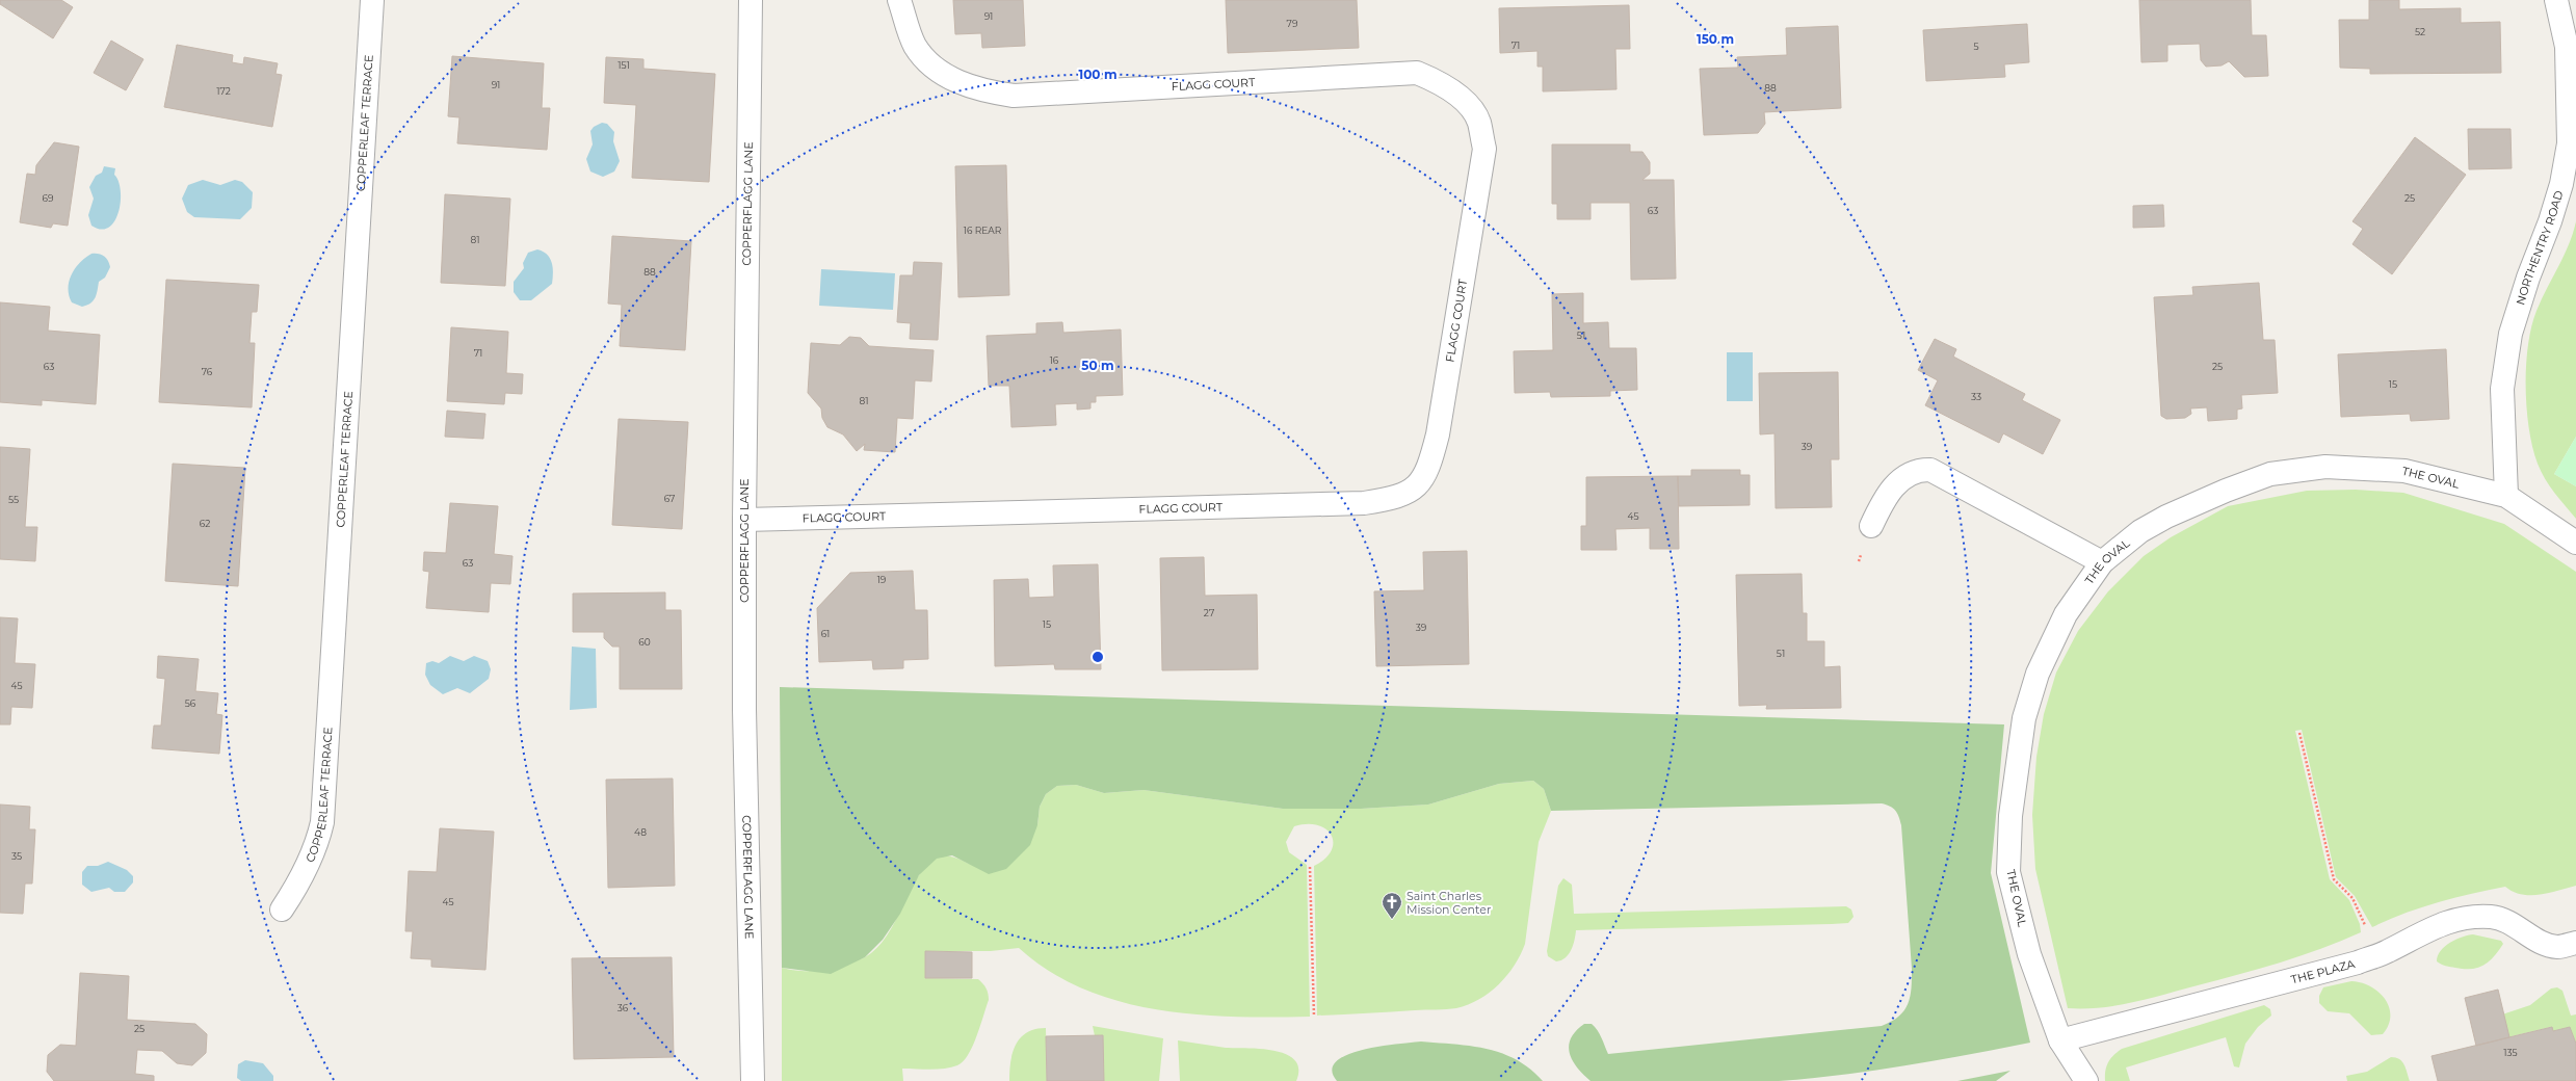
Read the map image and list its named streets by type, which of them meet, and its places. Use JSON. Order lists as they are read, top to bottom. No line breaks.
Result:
{"streets":{"street":["FLAGG COURT","COPPERLEAF TERRACE","COPPERFLAGG LANE","NORTHENTRY ROAD","THE OVAL","THE PLAZA"]},"crossings":[["FLAGG COURT","COPPERFLAGG LANE"],["NORTHENTRY ROAD","THE OVAL"],["THE OVAL","THE PLAZA"]],"places":{"church":["Saint Charles Mission Center"]},"house_numbers":["91","79","52","71","5","151","91","88","172","69","25","63","16 REAR","81","88","51","71","16","63","25","76","15","33","81","39","67","55","45","62","63","19","27","15","39","61","60","51","45","56","48","35","45","36","25","135"],"rings":["150 m","100 m","50 m"]}
